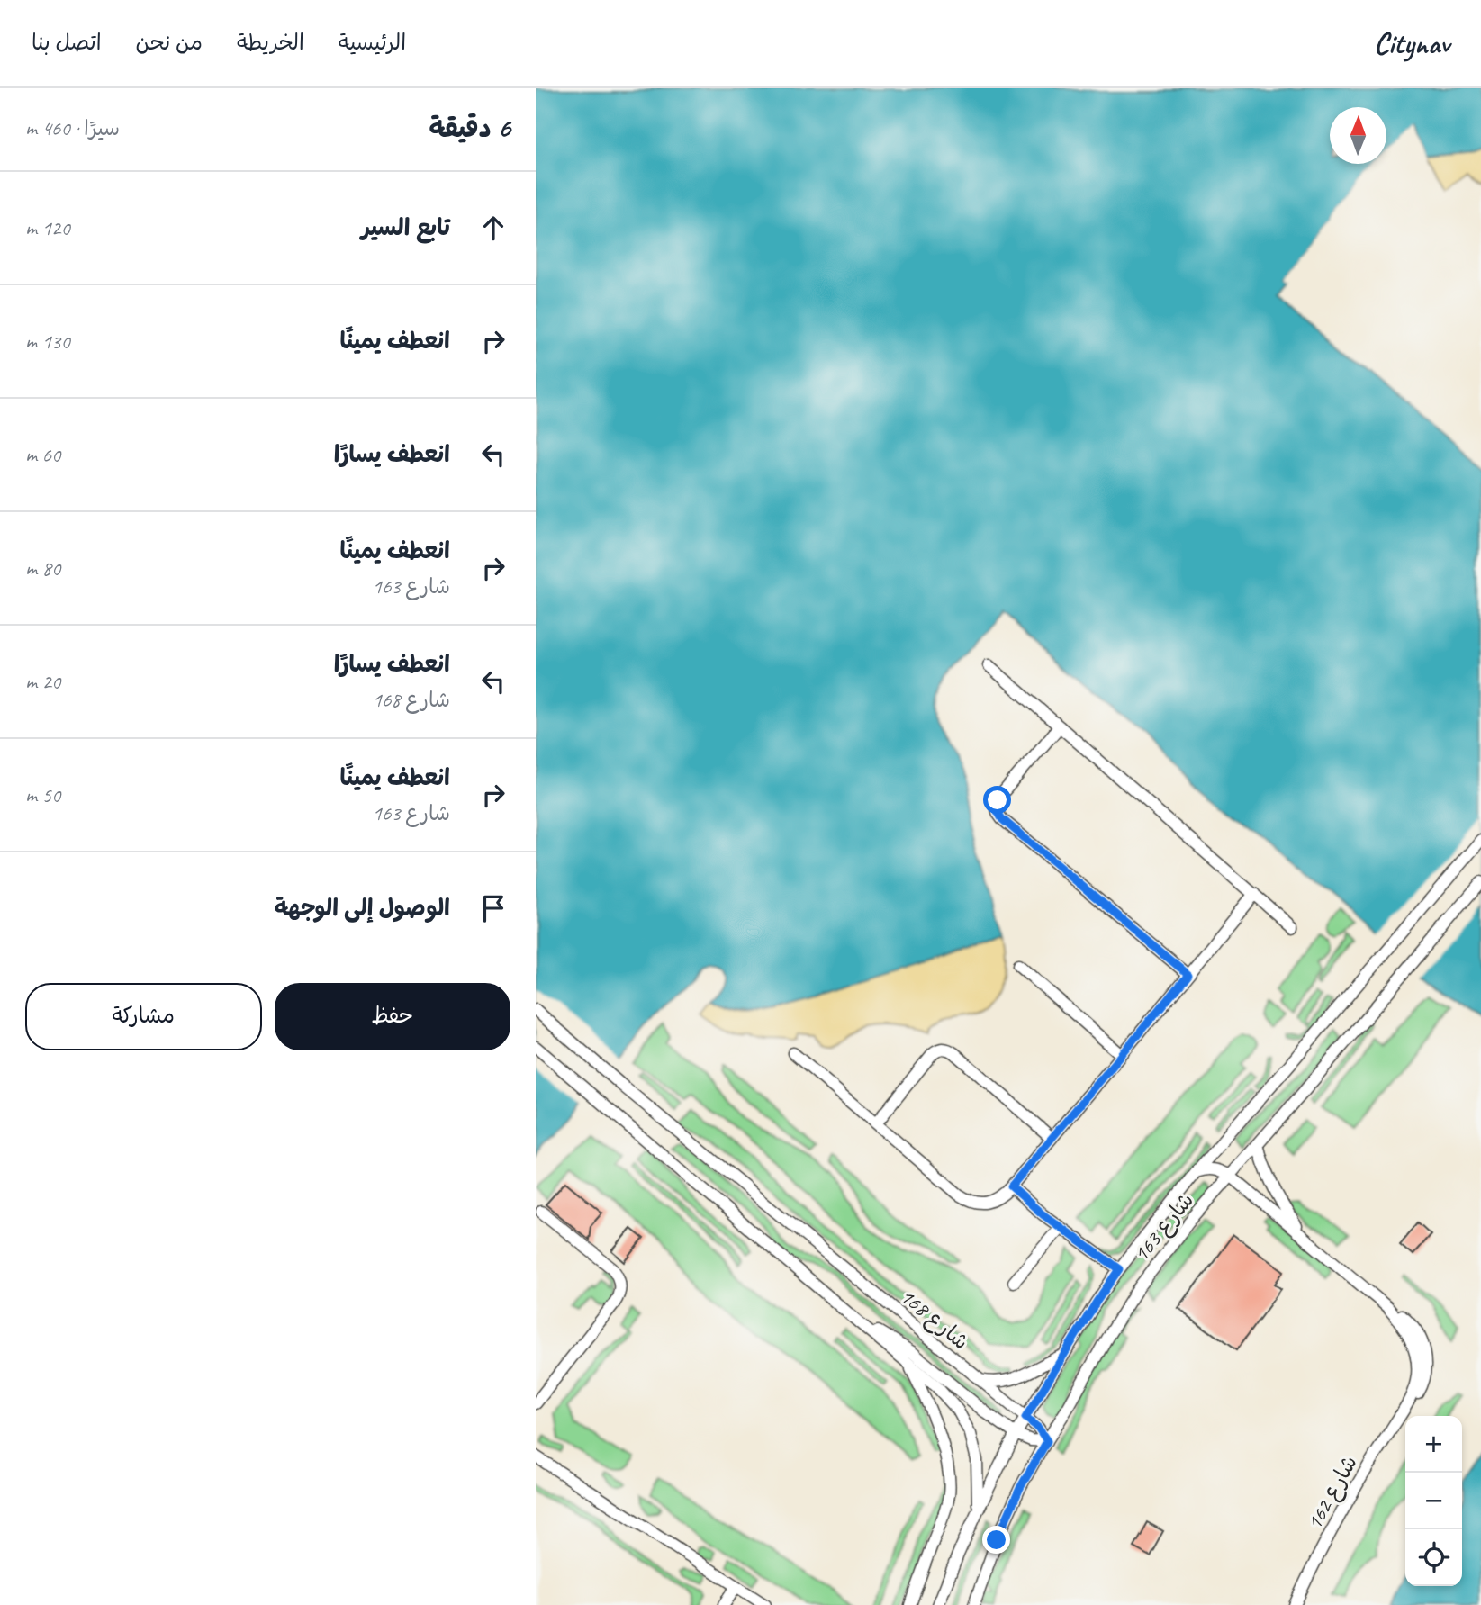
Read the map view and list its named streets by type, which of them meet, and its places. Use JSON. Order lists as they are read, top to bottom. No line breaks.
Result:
{"streets":{"street":["شارع 163","شارع 168","شارع 162"]},"crossings":[["شارع 163","شارع 168"],["شارع 163","شارع 162"]],"north":"top","page":{"header":"Citynav","nav":["الرئيسية","الخريطة","من نحن","اتصل بنا"],"heading":["6 دقيقة","سيرًا · 460 m"],"list":[["تابع السير","120 m"],["انعطف يمينًا","130 m"],["انعطف يسارًا","60 m"],["انعطف يمينًا","شارع 163","80 m"],["انعطف يسارًا","شارع 168","20 m"],["انعطف يمينًا","شارع 163","50 m"],"الوصول إلى الوجهة"],"buttons":["حفظ","مشاركة"],"map_buttons":["+","−"]}}
